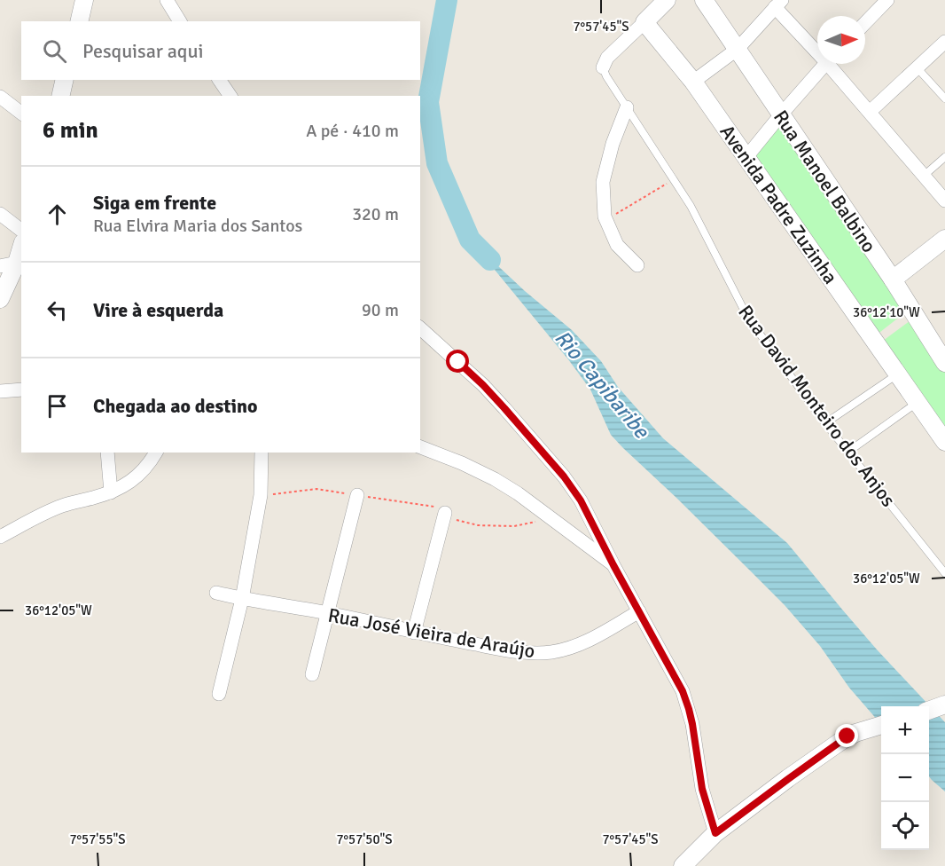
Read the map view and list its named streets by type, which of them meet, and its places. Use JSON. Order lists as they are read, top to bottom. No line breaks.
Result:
{"streets":{"street":["Rua Manoel Balbino","Avenida Padre Zuzinha","Rua José Vieira de Araújo"],"lane":["Rua David Monteiro dos Anjos"]},"water":["Rio Capibaribe"],"north":"right","page":{"search":"Pesquisar aqui","heading":["6 min","A pé · 410 m"],"list":[["Siga em frente","Rua Elvira Maria dos Santos","320 m"],["Vire à esquerda","90 m"],"Chegada ao destino"],"map_buttons":["+","−"]},"coordinates":["7°57'45\"S","36°12'10\"W","36°12'05\"W","7°57'55\"S","7°57'50\"S"]}
